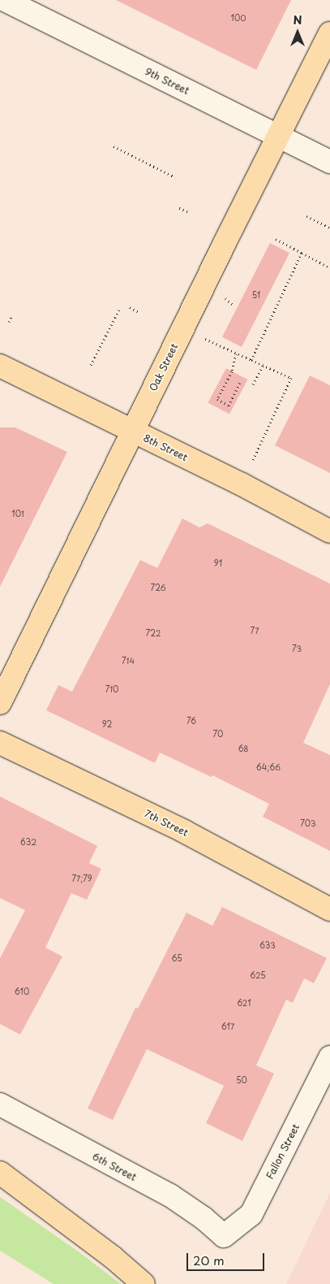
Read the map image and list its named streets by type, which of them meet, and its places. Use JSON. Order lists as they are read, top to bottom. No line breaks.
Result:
{"streets":{"main road":["Oak Street","8th Street","7th Street"],"street":["9th Street","Fallon Street","6th Street"]},"crossings":[["9th Street","Oak Street"],["Oak Street","8th Street"],["Fallon Street","6th Street"]],"house_numbers":["100","51","101","91","726","77","722","73","714","710","76","92","70","68","64;66","703","632","77;79","633","65","625","610","621","617","50"],"scale_bar":"20 m","north":"top"}
